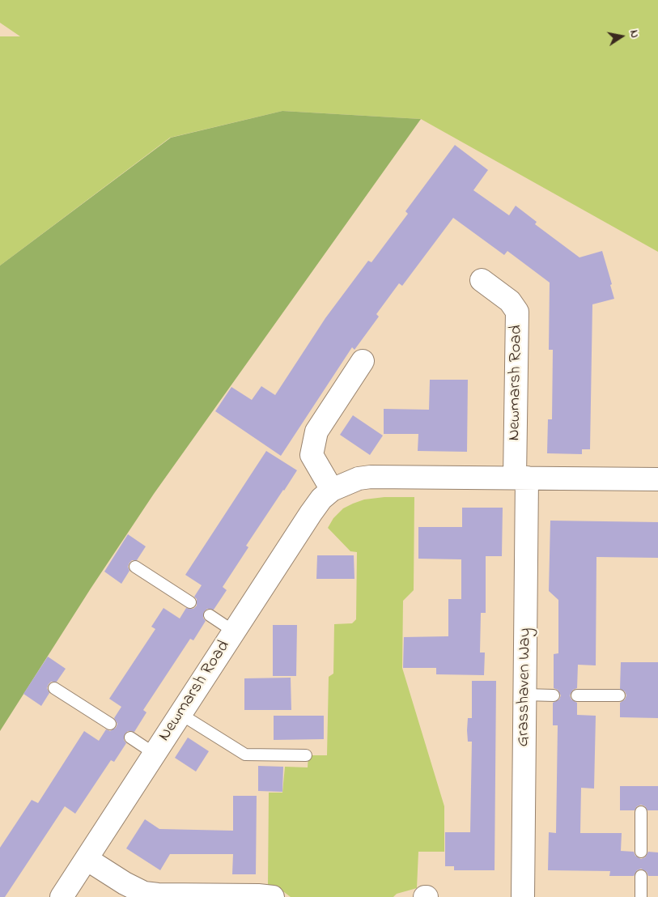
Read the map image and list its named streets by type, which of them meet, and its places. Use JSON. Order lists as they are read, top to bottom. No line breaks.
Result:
{"streets":{"street":["Newmarsh Road","Grasshaven Way"]},"crossings":[["Newmarsh Road","Grasshaven Way"]],"north":"right"}
